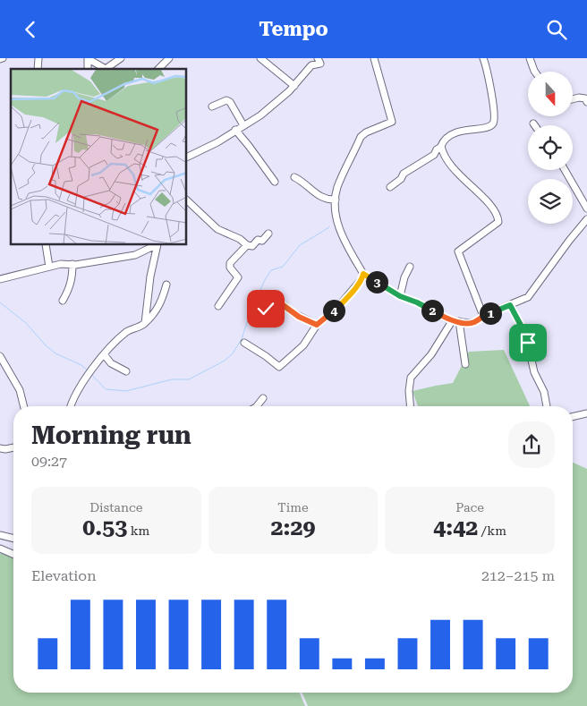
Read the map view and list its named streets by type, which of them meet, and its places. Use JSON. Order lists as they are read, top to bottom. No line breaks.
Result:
{"north":"bottom","page":{"header":"Tempo","pins":["3","2","4","1"],"heading":["Morning run","09:27"],"stats":[["Distance","0.53 km"],["Time","2:29"],["Pace","4:42 /km"]],"chart":["Elevation","212–215 m"]}}
